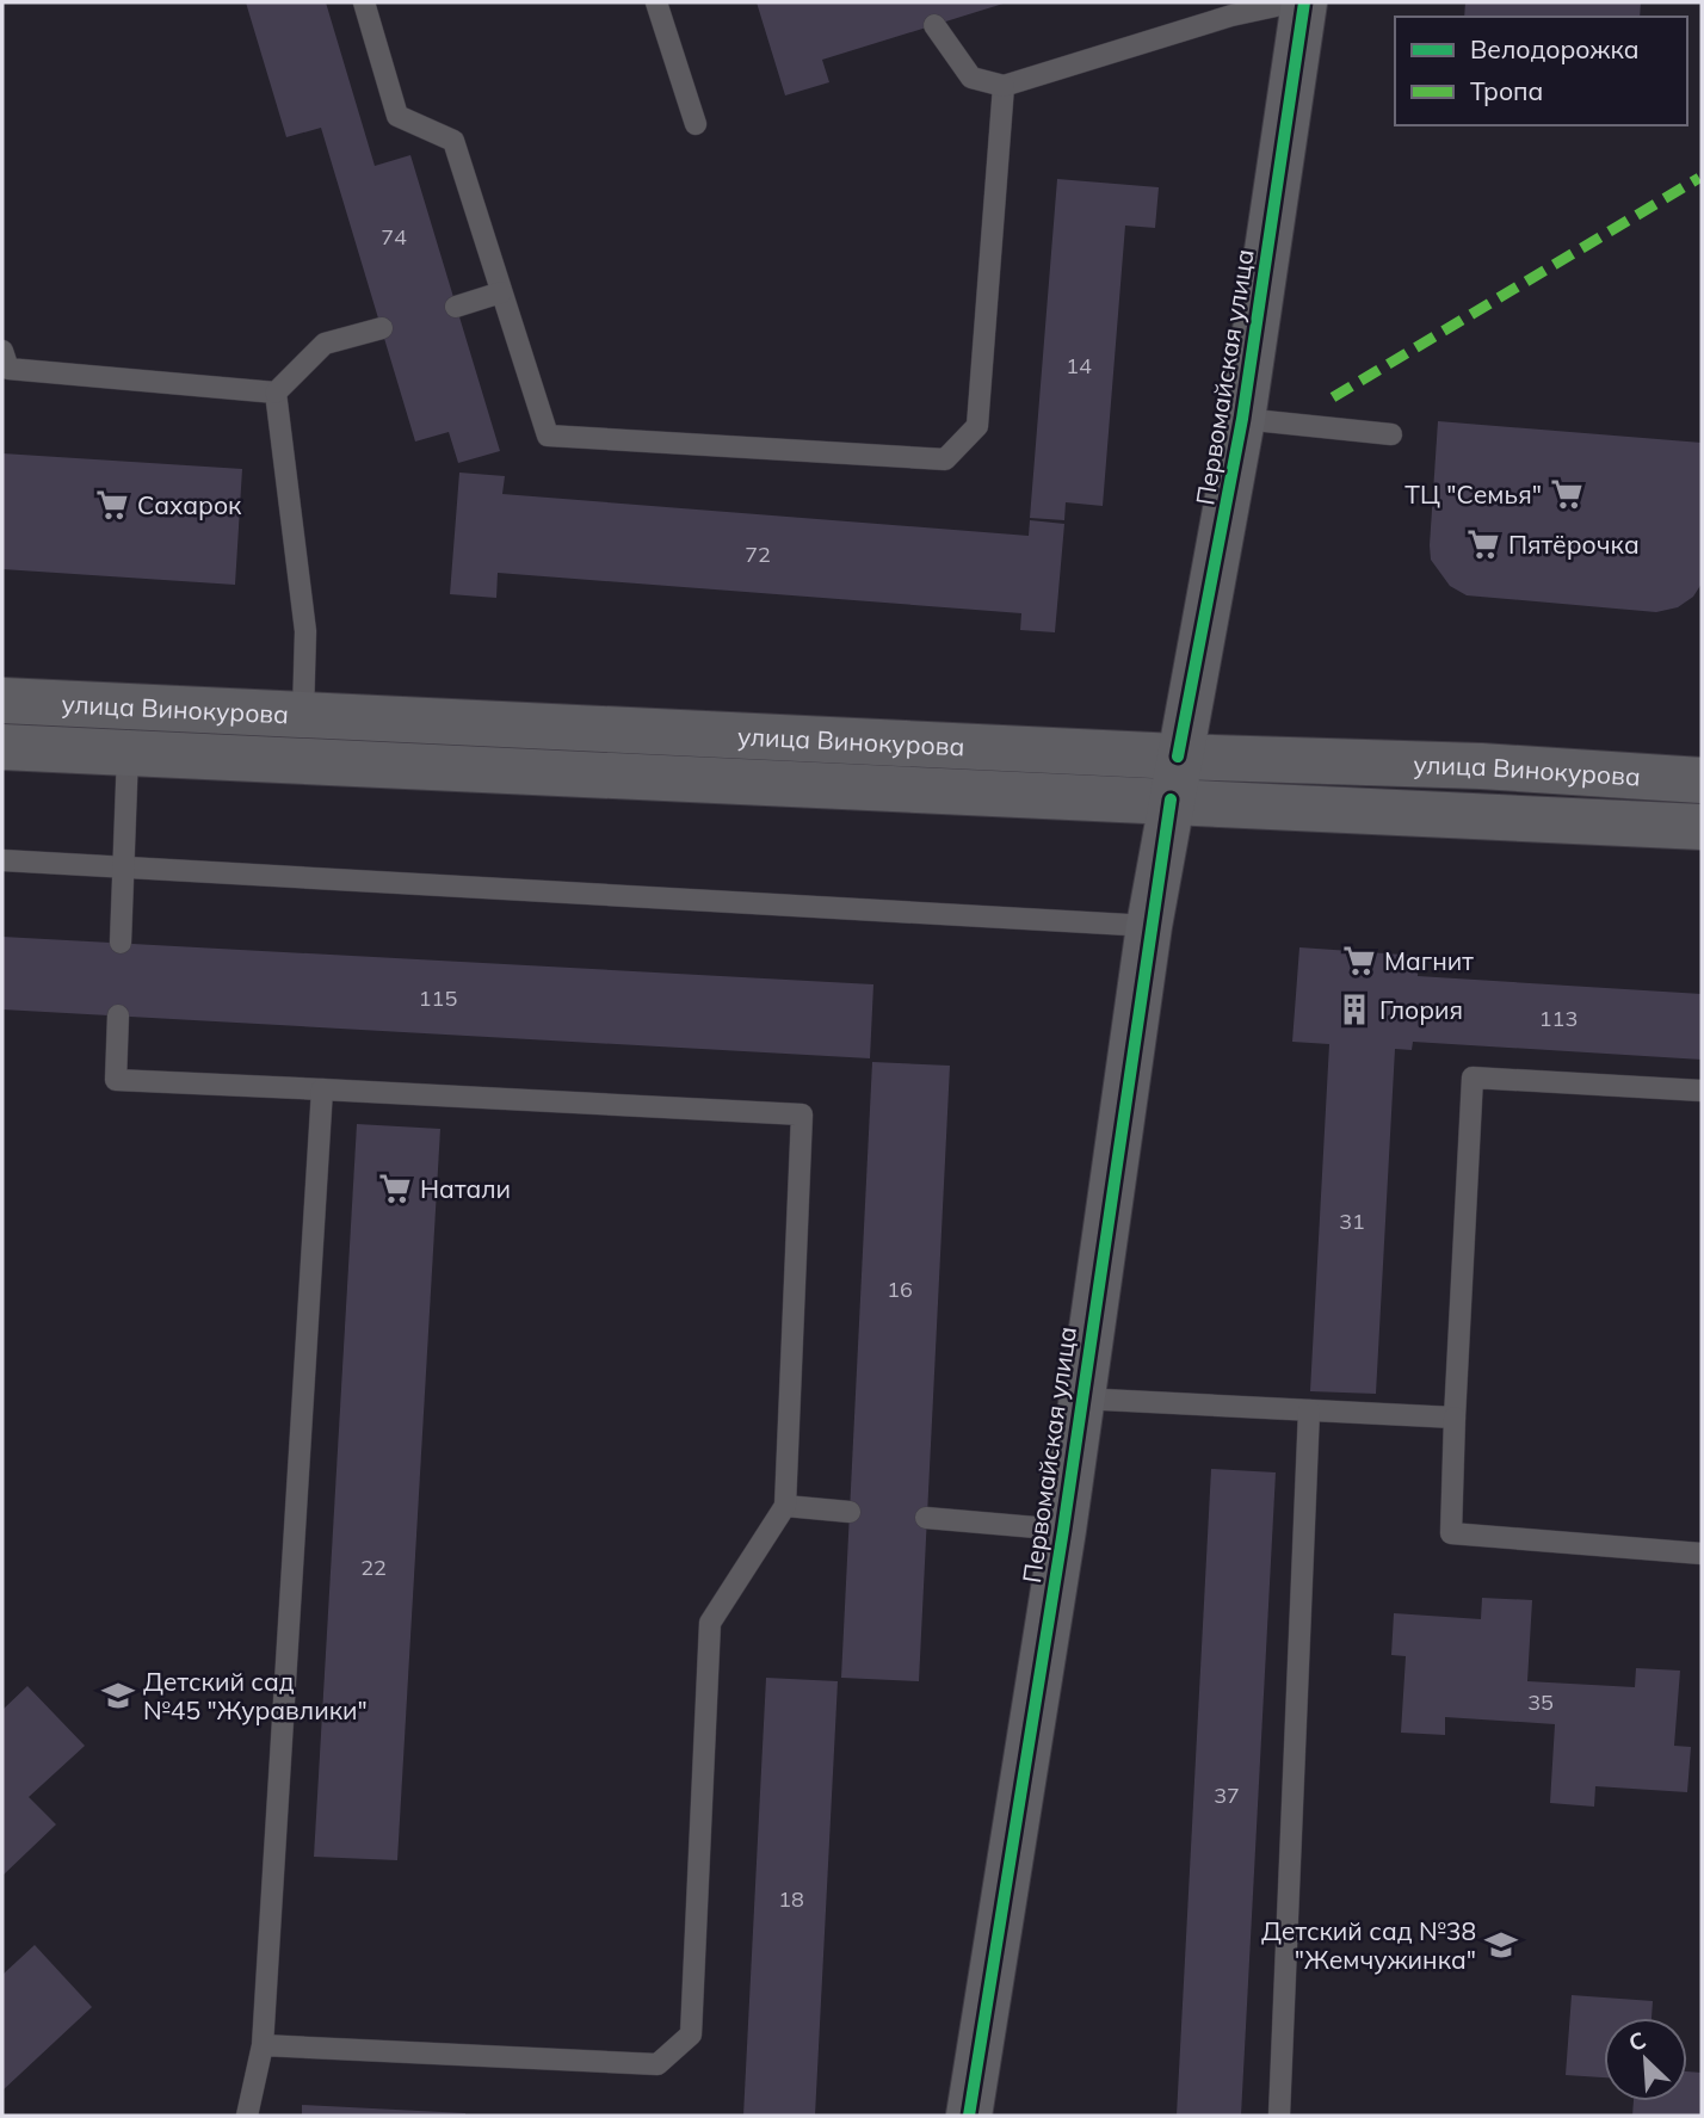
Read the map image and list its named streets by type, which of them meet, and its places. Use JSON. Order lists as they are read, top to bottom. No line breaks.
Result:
{"streets":{"main road":["Первомайская улица","улица Винокурова"]},"crossings":[["Первомайская улица","улица Винокурова"]],"places":{"supermarket":["ТЦ \"Семья\"","Сахарок","Пятёрочка","Магнит","Натали"],"building":["Глория"],"school or university":["Детский сад №45 \"Журавлики\"","Детский сад №38 \"Жемчужинка\""]},"house_numbers":["74","14","72","115","113","31","16","22","35","37","18"],"legend":["Велодорожка","Тропа"],"north":"top left"}
